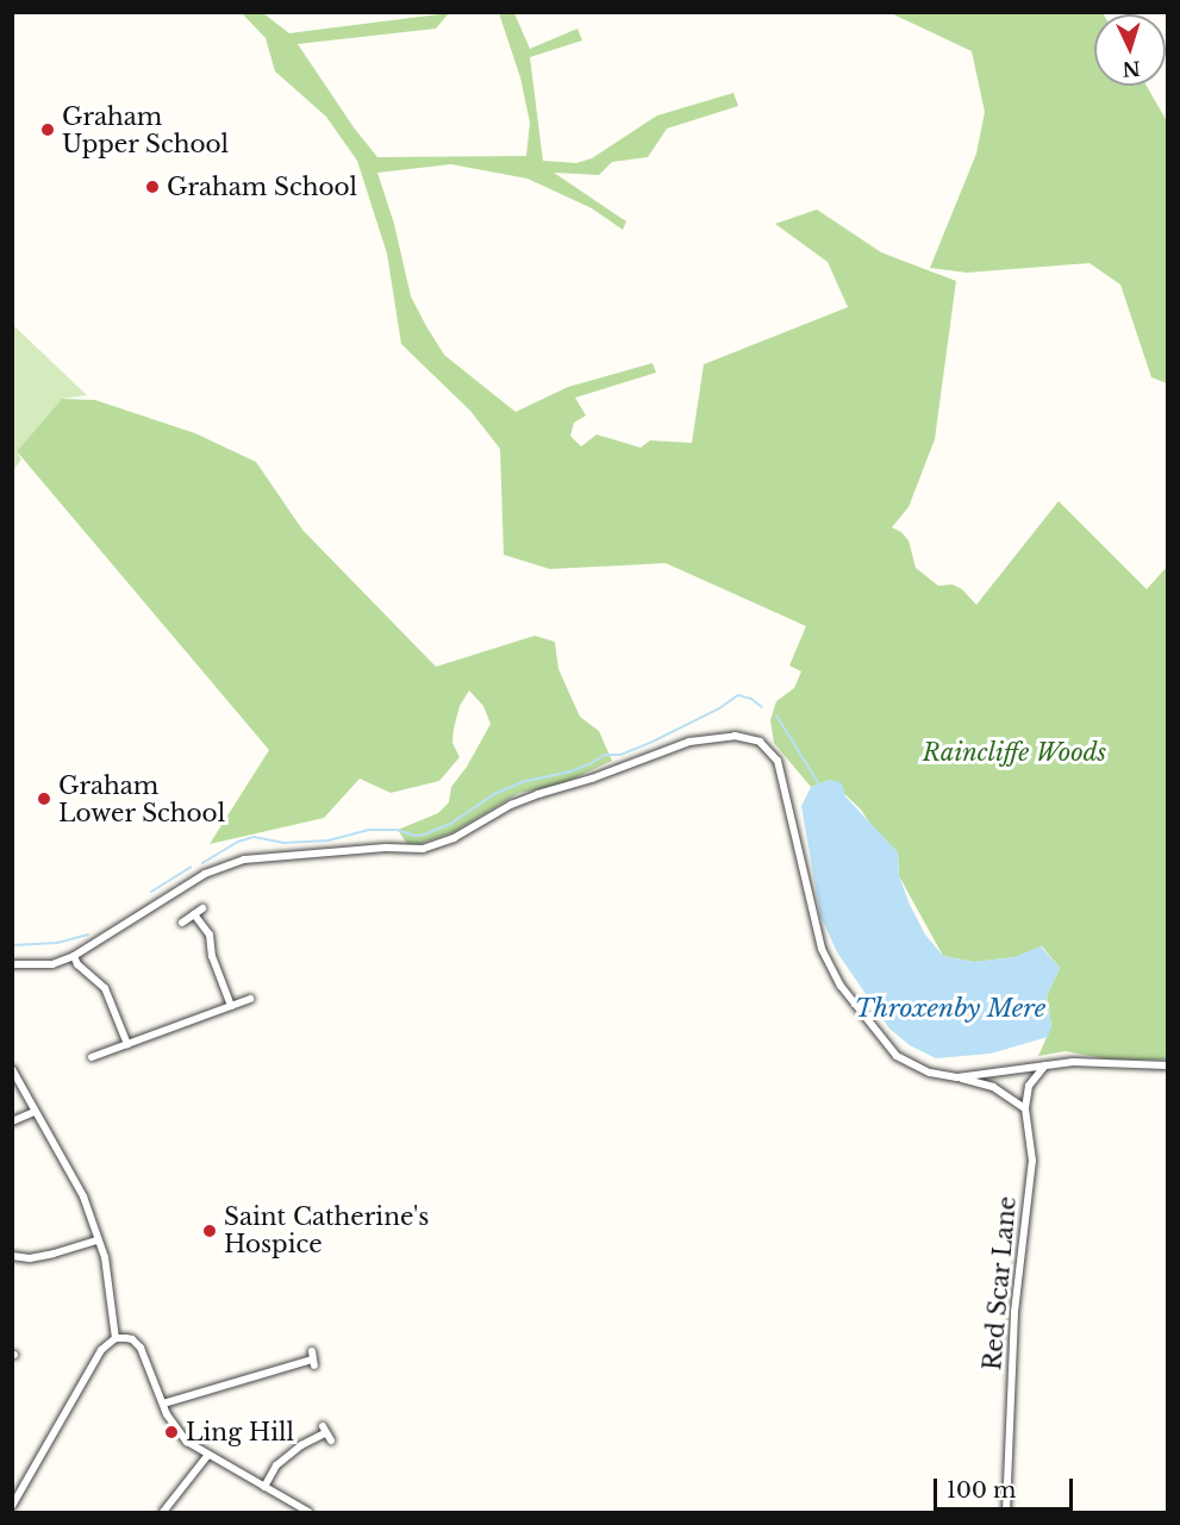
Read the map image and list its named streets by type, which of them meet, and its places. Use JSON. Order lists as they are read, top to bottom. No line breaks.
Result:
{"streets":{"street":["Red Scar Lane"]},"water":["Throxenby Mere"],"parks":["Raincliffe Woods"],"places":["Graham Upper School","Graham School","Graham Lower School","Saint Catherine's Hospice","Ling Hill"],"scale_bar":"100 m","north":"bottom"}
